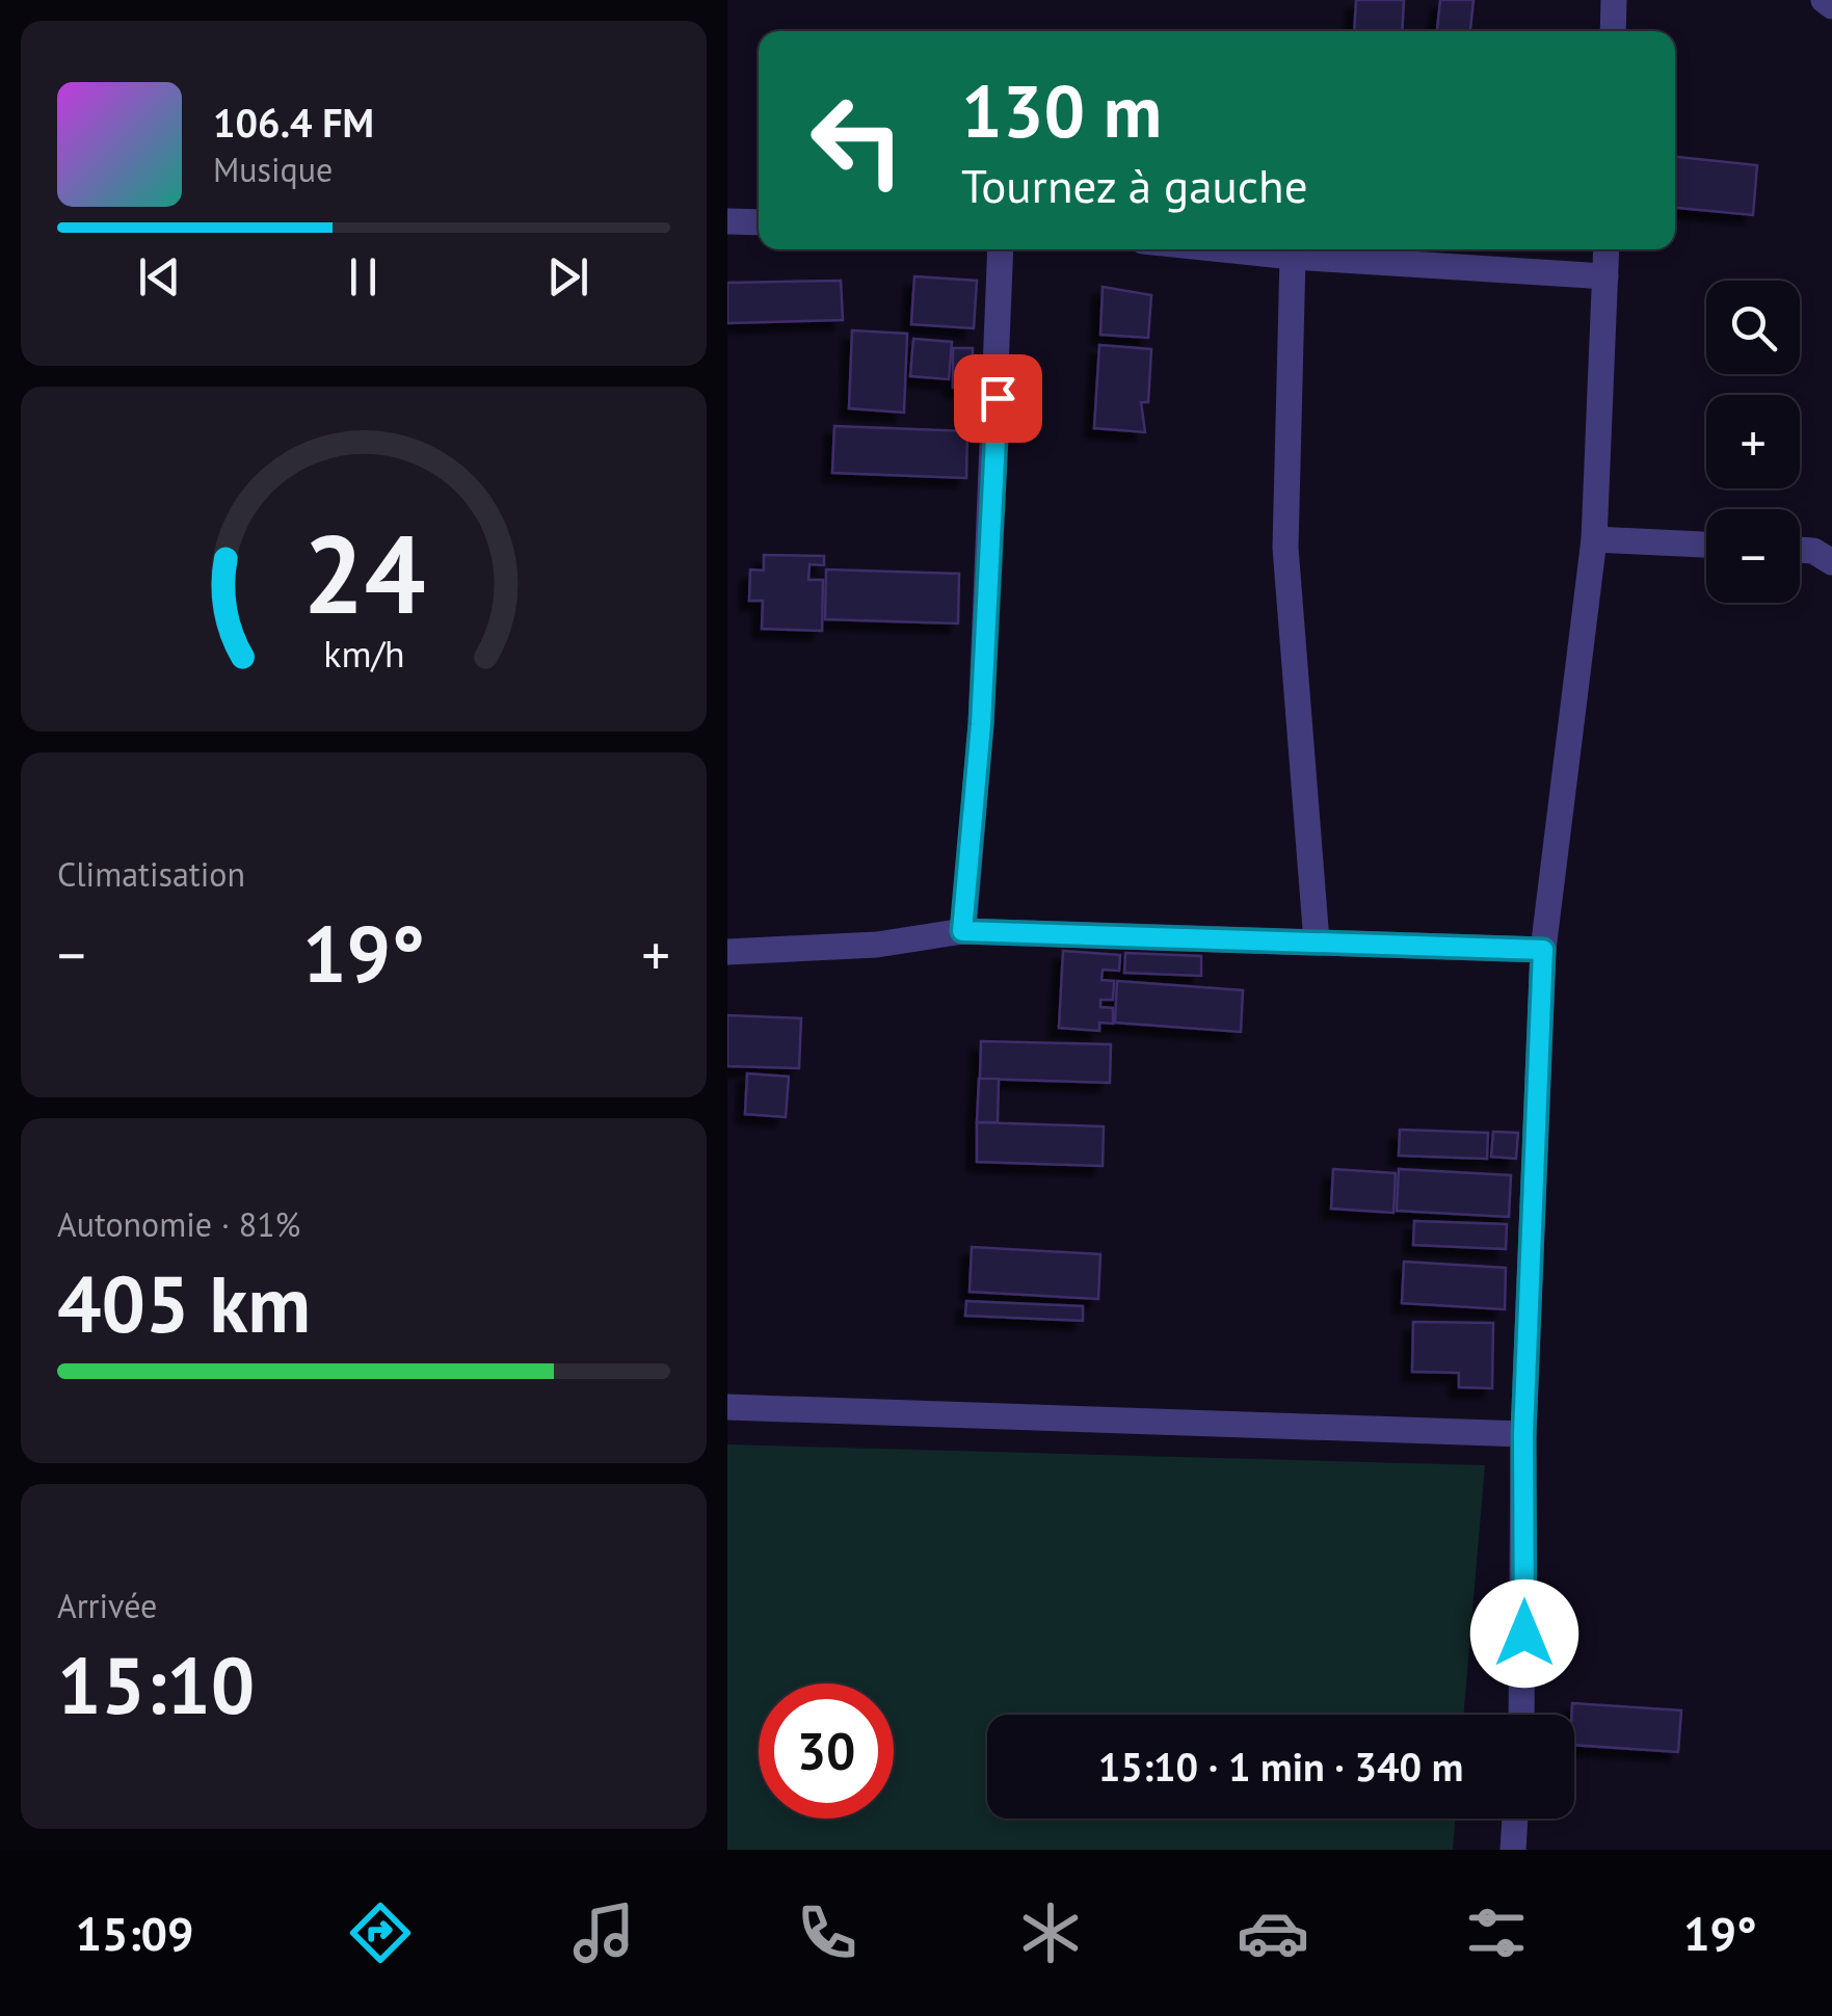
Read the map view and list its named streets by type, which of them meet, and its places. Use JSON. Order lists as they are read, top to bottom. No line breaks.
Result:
{"page":{"turn":["130 m","Tournez à gauche"],"song":["106.4 FM","Musique"],"map_buttons":["+","−"],"tile":["Climatisation",["Autonomie · 81%","405 km"],["Arrivée","15:10"]],"heat":["−","19°","+"],"limit":"30","trip":"15:10 · 1 min · 340 m","tabs":["15:09","19°"],"gauge":["24","km/h"]}}
